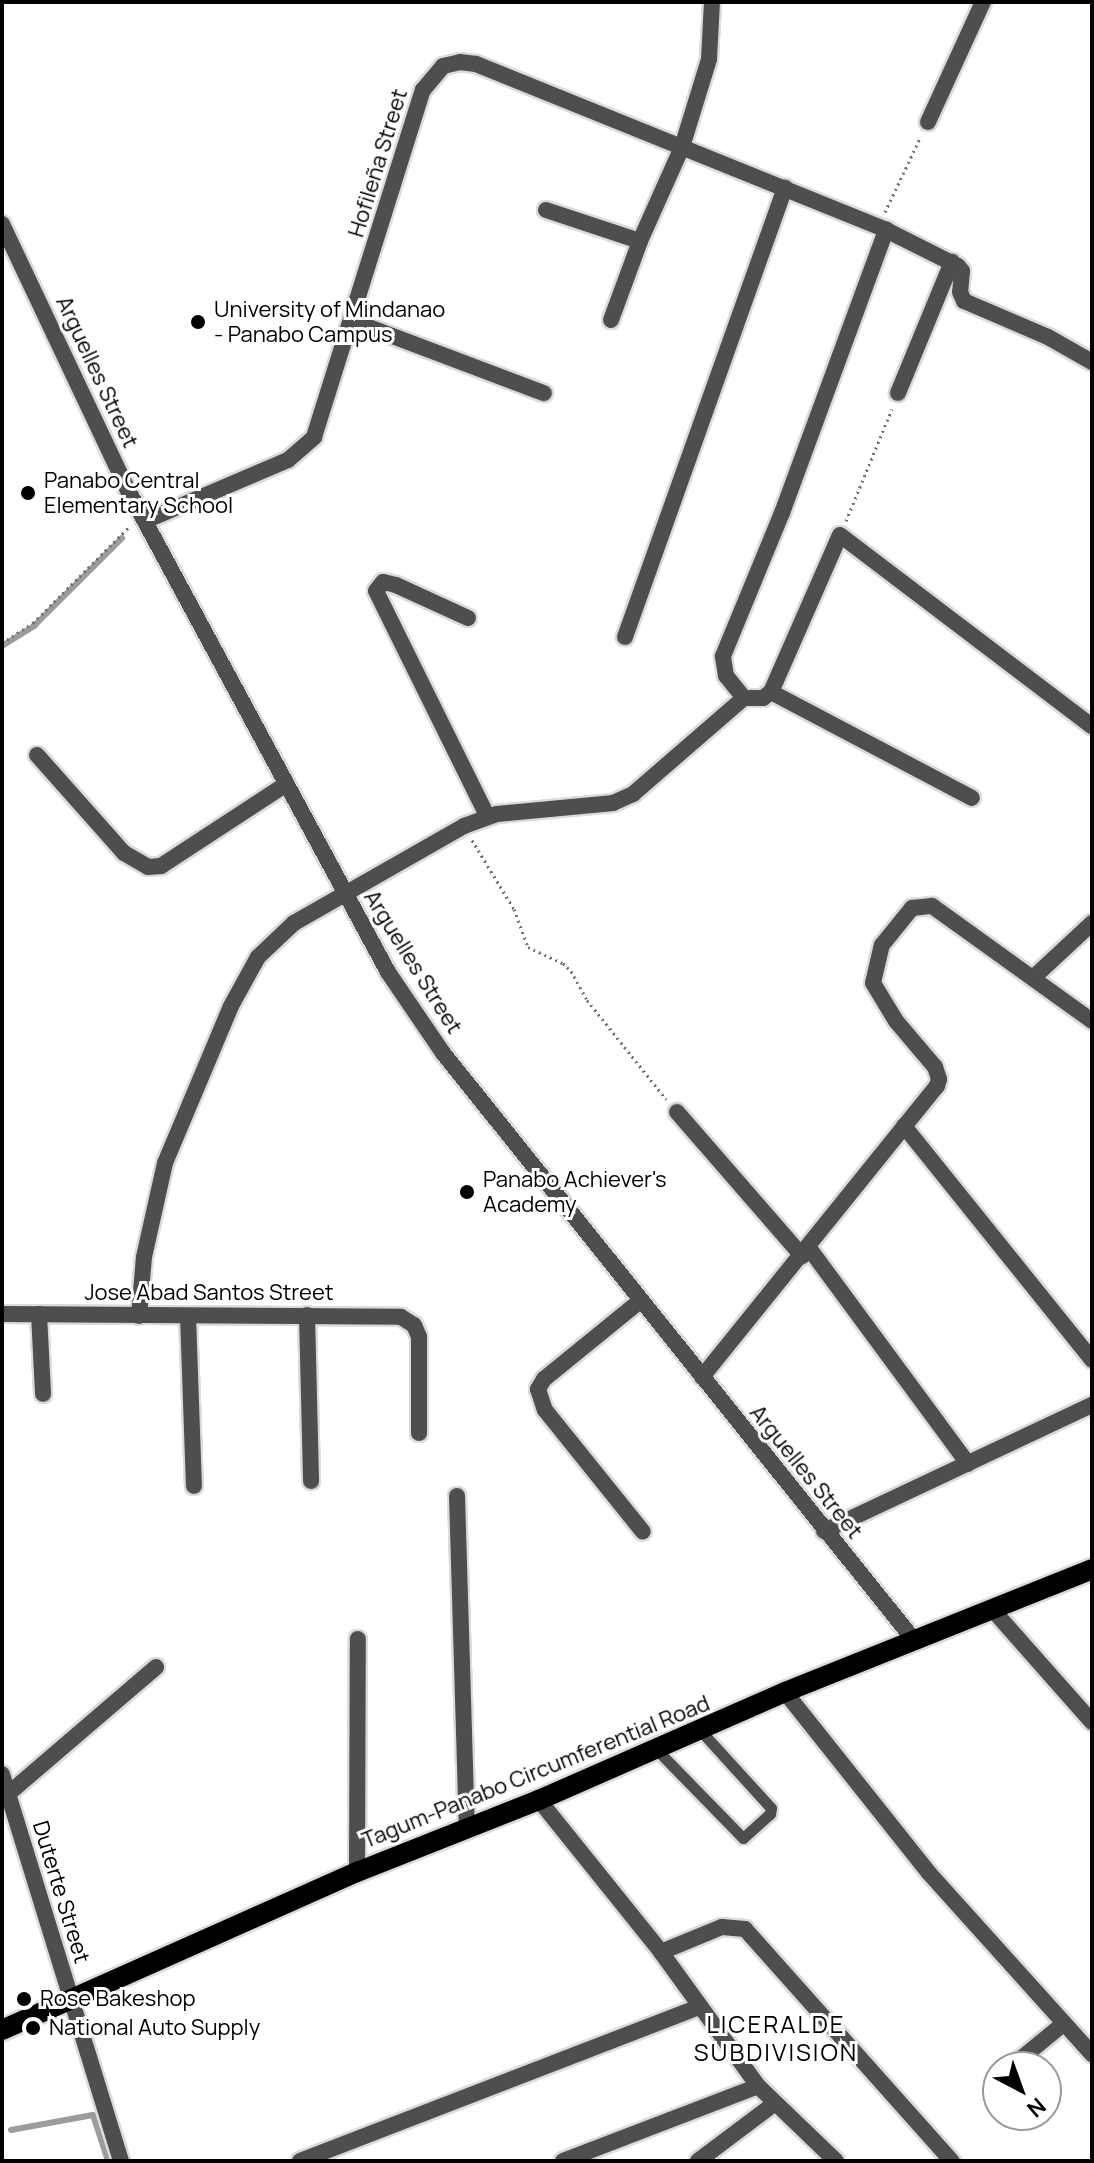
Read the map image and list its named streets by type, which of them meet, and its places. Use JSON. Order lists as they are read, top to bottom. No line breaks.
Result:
{"streets":{"main road":["Tagum-Panabo Circumferential Road"],"street":["Hofileña Street","Arguelles Street","Jose Abad Santos Street","Duterte Street"]},"crossings":[["Hofileña Street","Arguelles Street"],["Arguelles Street","Tagum-Panabo Circumferential Road"],["Tagum-Panabo Circumferential Road","Duterte Street"]],"districts":["LICERALDE SUBDIVISION"],"places":["University of Mindanao - Panabo Campus","Panabo Central Elementary School","Panabo Achiever's Academy","Rose Bakeshop","National Auto Supply"],"north":"bottom right"}
